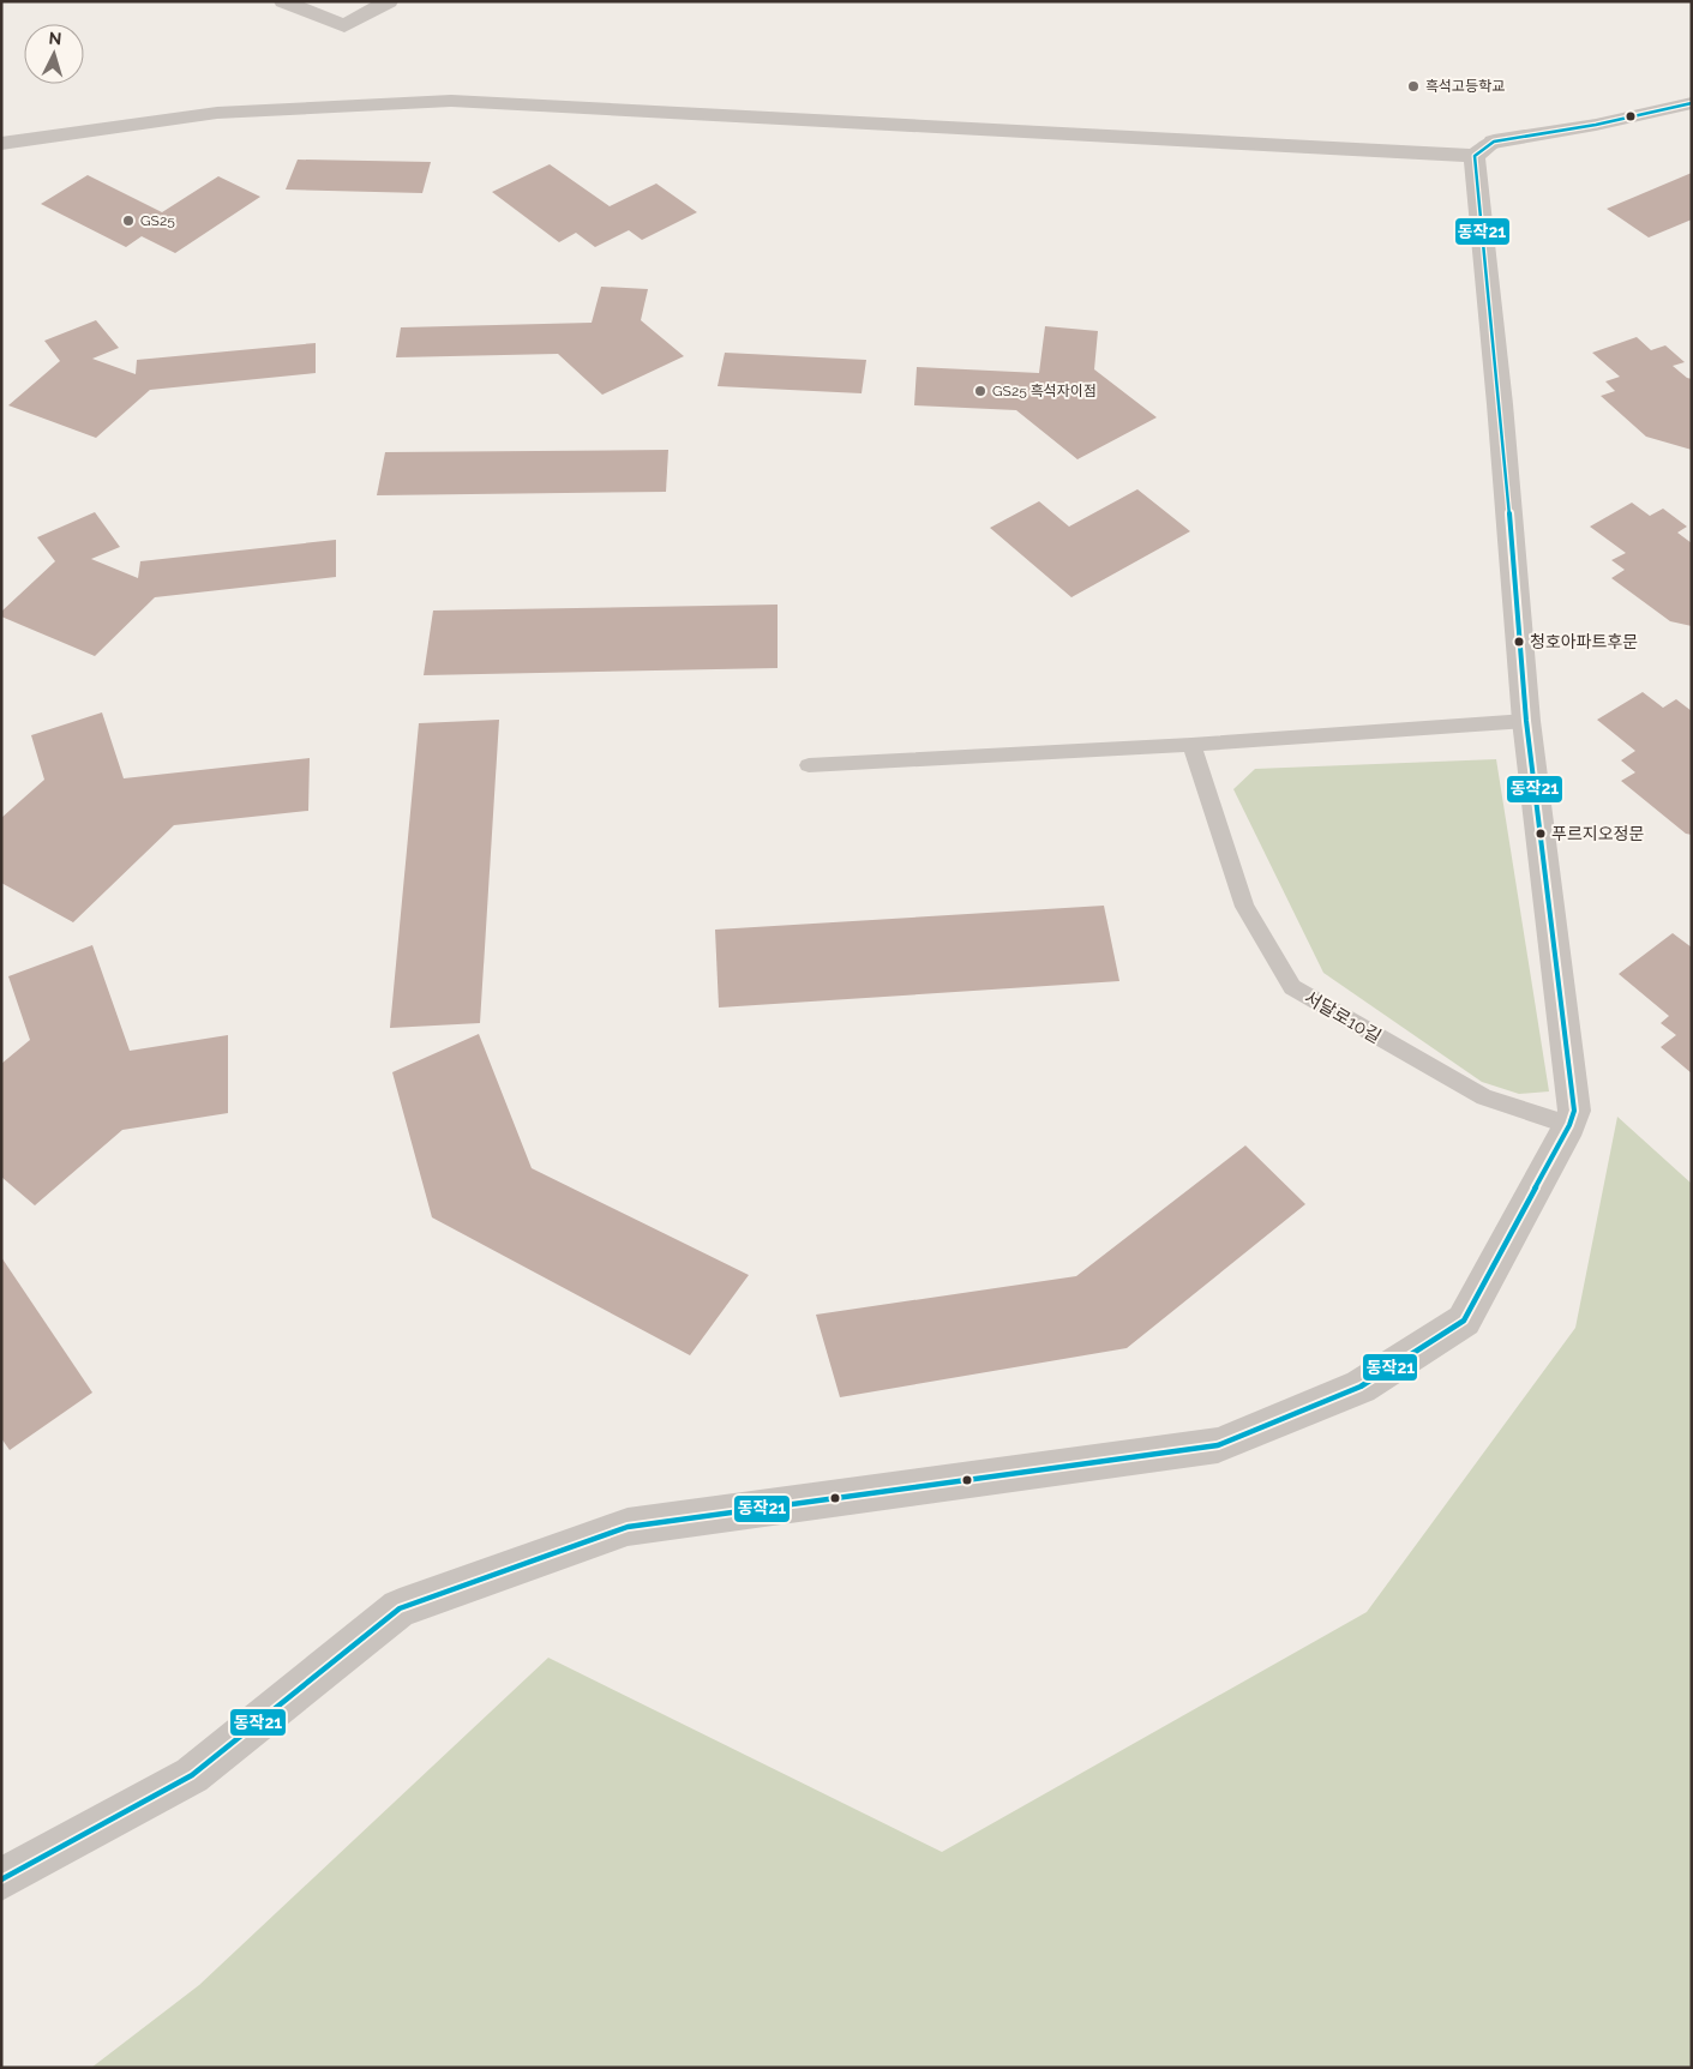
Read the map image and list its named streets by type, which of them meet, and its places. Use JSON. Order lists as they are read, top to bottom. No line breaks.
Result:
{"streets":{"lane":["서달로10길"]},"places":["흑석고등학교","GS25","GS25 흑석자이점","청호아파트후문","푸르지오정문"],"lines":["transit line 동작21"],"north":"top"}
